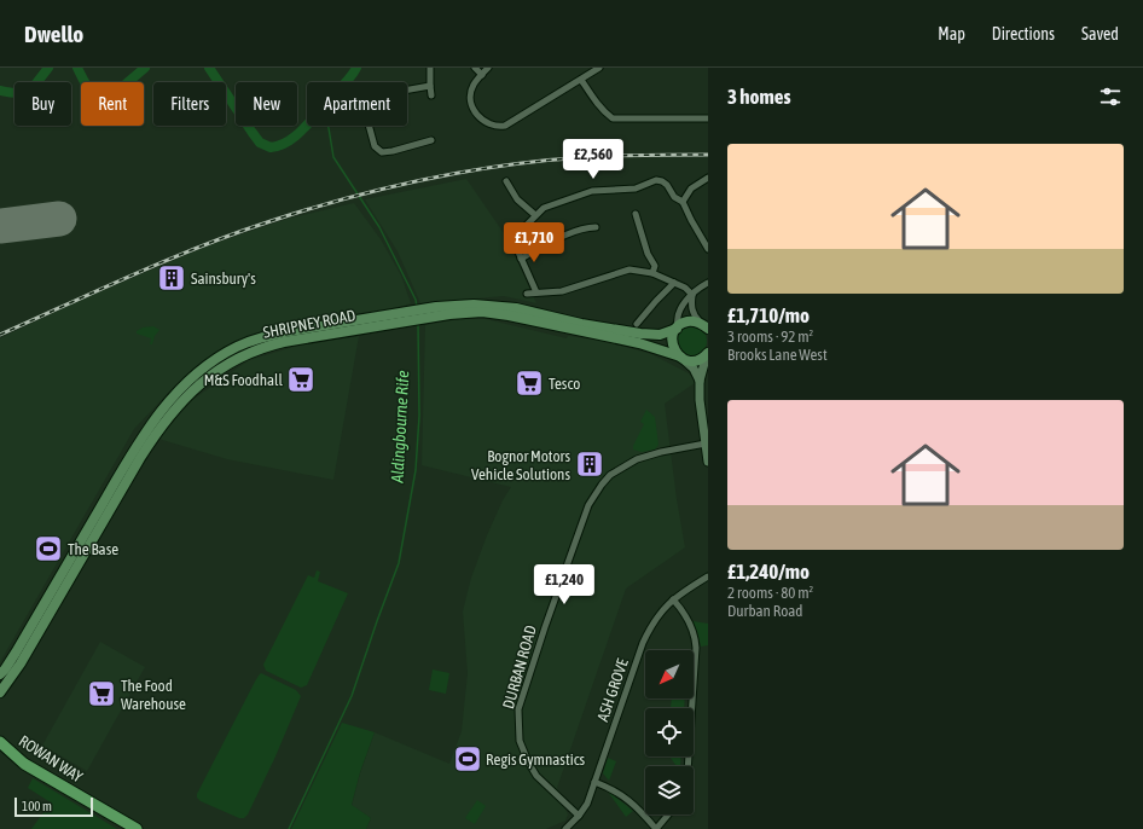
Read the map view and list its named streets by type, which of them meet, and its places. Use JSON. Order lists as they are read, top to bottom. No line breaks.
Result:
{"streets":{"highway":["ROWAN WAY"],"main road":["SHRIPNEY ROAD"],"street":["DURBAN ROAD","ASH GROVE"]},"crossings":[["DURBAN ROAD","ASH GROVE"]],"water":["Aldingbourne Rife"],"places":{"building":["Sainsbury's","Bognor Motors Vehicle Solutions"],"supermarket":["M&S Foodhall","Tesco","The Food Warehouse"],"sports":["The Base","Regis Gymnastics"]},"scale_bar":"100 m","north":"bottom left","page":{"header":"Dwello","nav":["Map","Directions","Saved"],"heading":"3 homes","chip":["Buy","Rent","Filters","New","Apartment"],"list":[{"name":"£1,710/mo","note":"3 rooms · 92 m² · Brooks Lane West"},{"name":"£1,240/mo","note":"2 rooms · 80 m² · Durban Road"}],"price":["£2,560","£1,710","£1,240"],"scale":"100 m"}}
